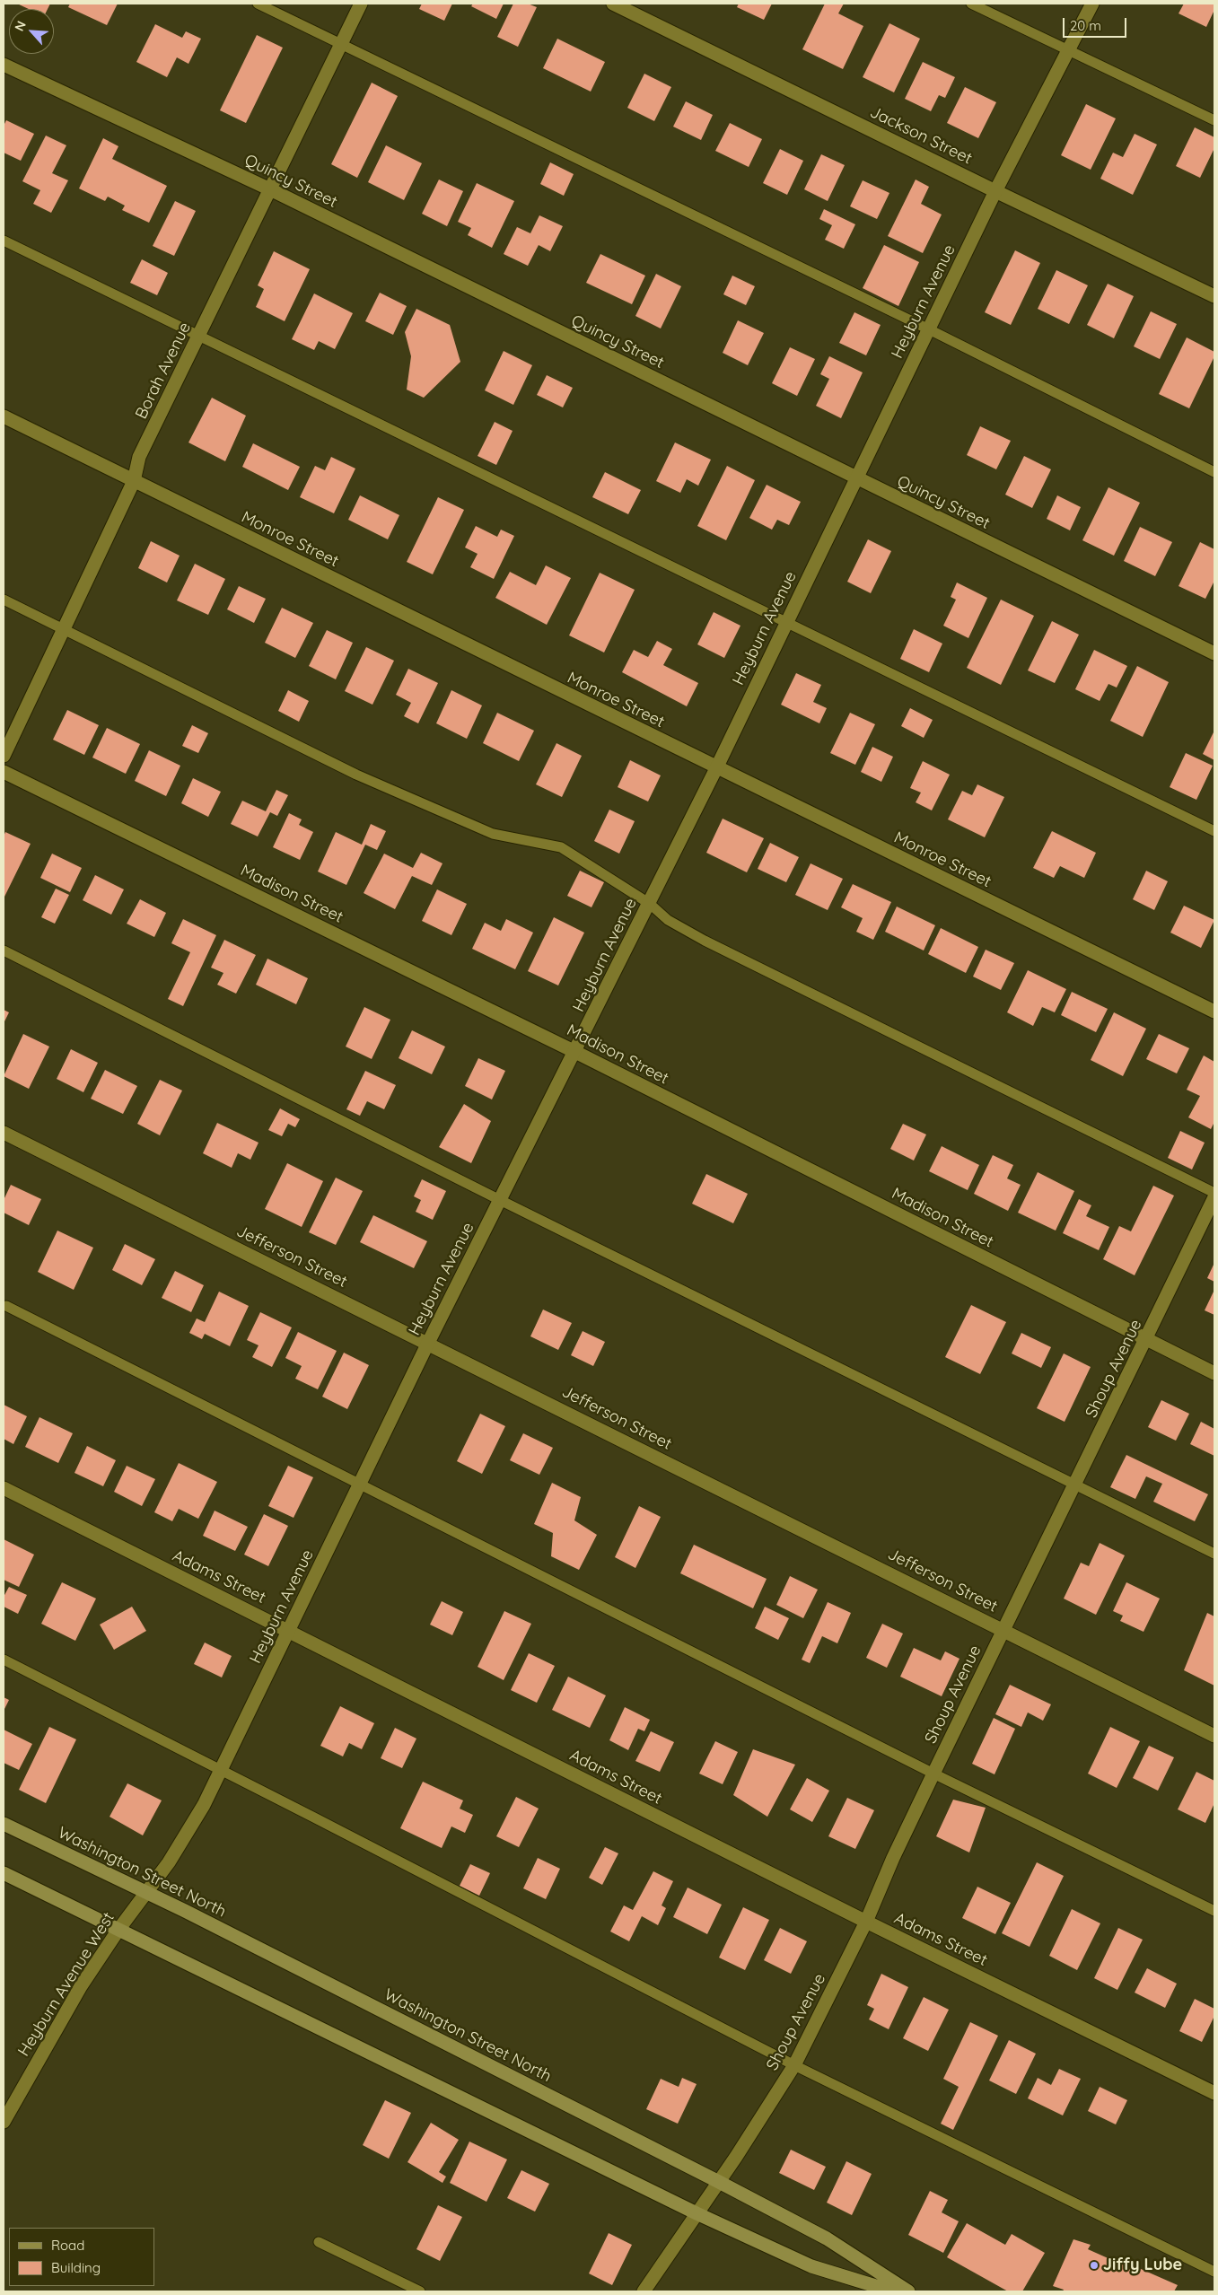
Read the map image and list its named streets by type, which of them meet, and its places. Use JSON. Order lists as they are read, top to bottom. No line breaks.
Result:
{"streets":{"main road":["Washington Street North"],"street":["Jackson Street","Quincy Street","Heyburn Avenue","Borah Avenue","Monroe Street","Madison Street","Jefferson Street","Shoup Avenue","Adams Street","Heyburn Avenue West"]},"crossings":[["Jackson Street","Heyburn Avenue"],["Quincy Street","Heyburn Avenue"],["Quincy Street","Borah Avenue"],["Heyburn Avenue","Monroe Street"],["Heyburn Avenue","Madison Street"],["Heyburn Avenue","Jefferson Street"],["Heyburn Avenue","Adams Street"],["Heyburn Avenue","Washington Street North"],["Heyburn Avenue","Heyburn Avenue West"],["Borah Avenue","Monroe Street"],["Madison Street","Shoup Avenue"],["Jefferson Street","Shoup Avenue"],["Shoup Avenue","Adams Street"],["Shoup Avenue","Washington Street North"]],"places":["Jiffy Lube"],"legend":["Road","Building"],"scale_bar":"20 m","north":"top left"}
